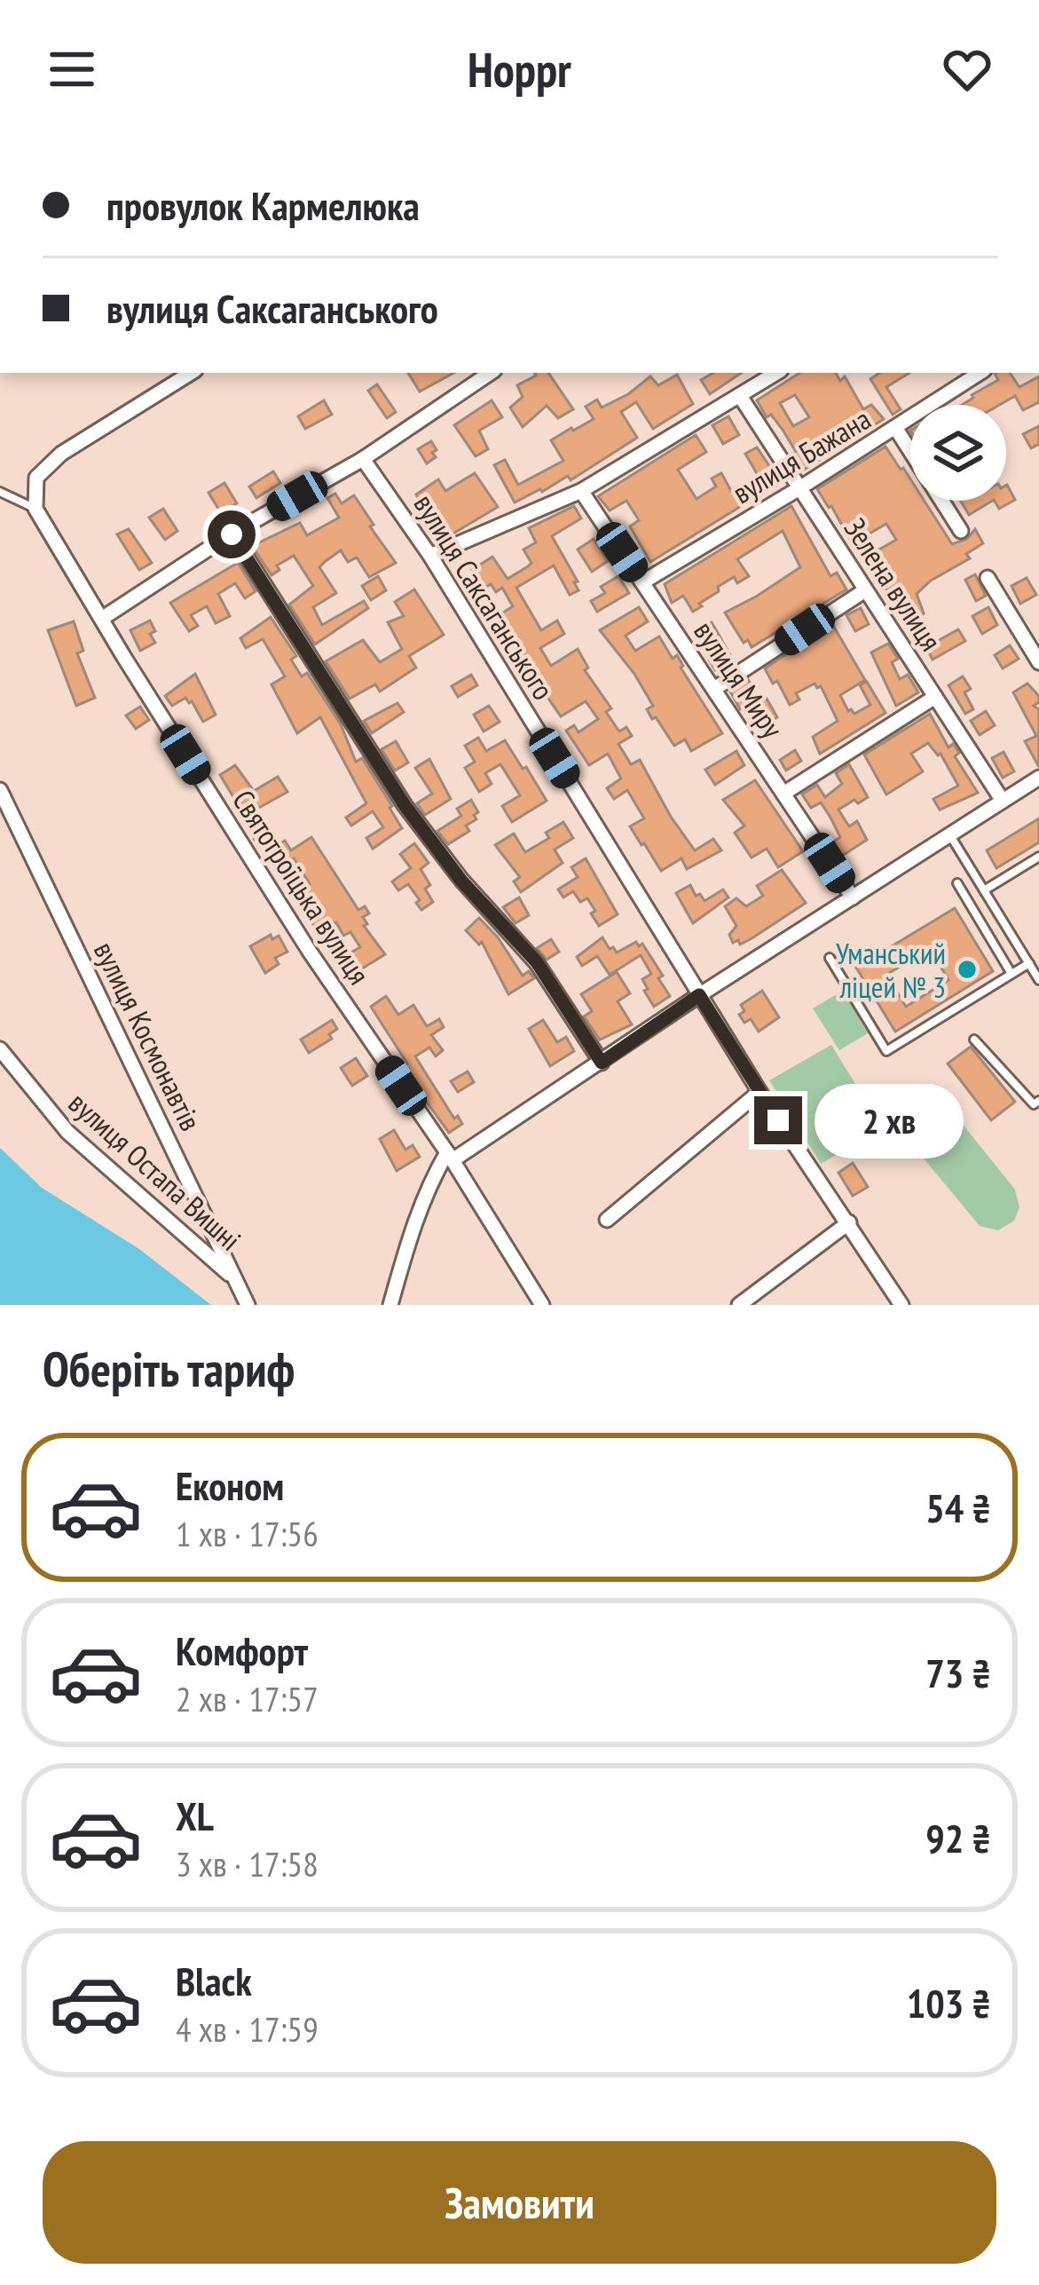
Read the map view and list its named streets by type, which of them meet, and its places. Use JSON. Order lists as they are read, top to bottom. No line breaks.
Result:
{"streets":{"street":["вулиця Бажана","Зелена вулиця","вулиця Саксаганського","вулиця Миру","Святотроїцька вулиця","вулиця Космонавтів","вулиця Остапа Вишні"]},"crossings":[["вулиця Бажана","Зелена вулиця"],["вулиця Бажана","вулиця Миру"],["вулиця Космонавтів","вулиця Остапа Вишні"]],"places":["Уманський ліцей № 3"],"page":{"header":"Hoppr","banner":["провулок Кармелюка","вулиця Саксаганського"],"bubble":"2 хв","heading":"Оберіть тариф","list":[{"name":"Економ","note":"1 хв · 17:56","value":"54 ₴"},{"name":"Комфорт","note":"2 хв · 17:57","value":"73 ₴"},{"name":"XL","note":"3 хв · 17:58","value":"92 ₴"},{"name":"Black","note":"4 хв · 17:59","value":"103 ₴"}],"buttons":"Замовити"}}
